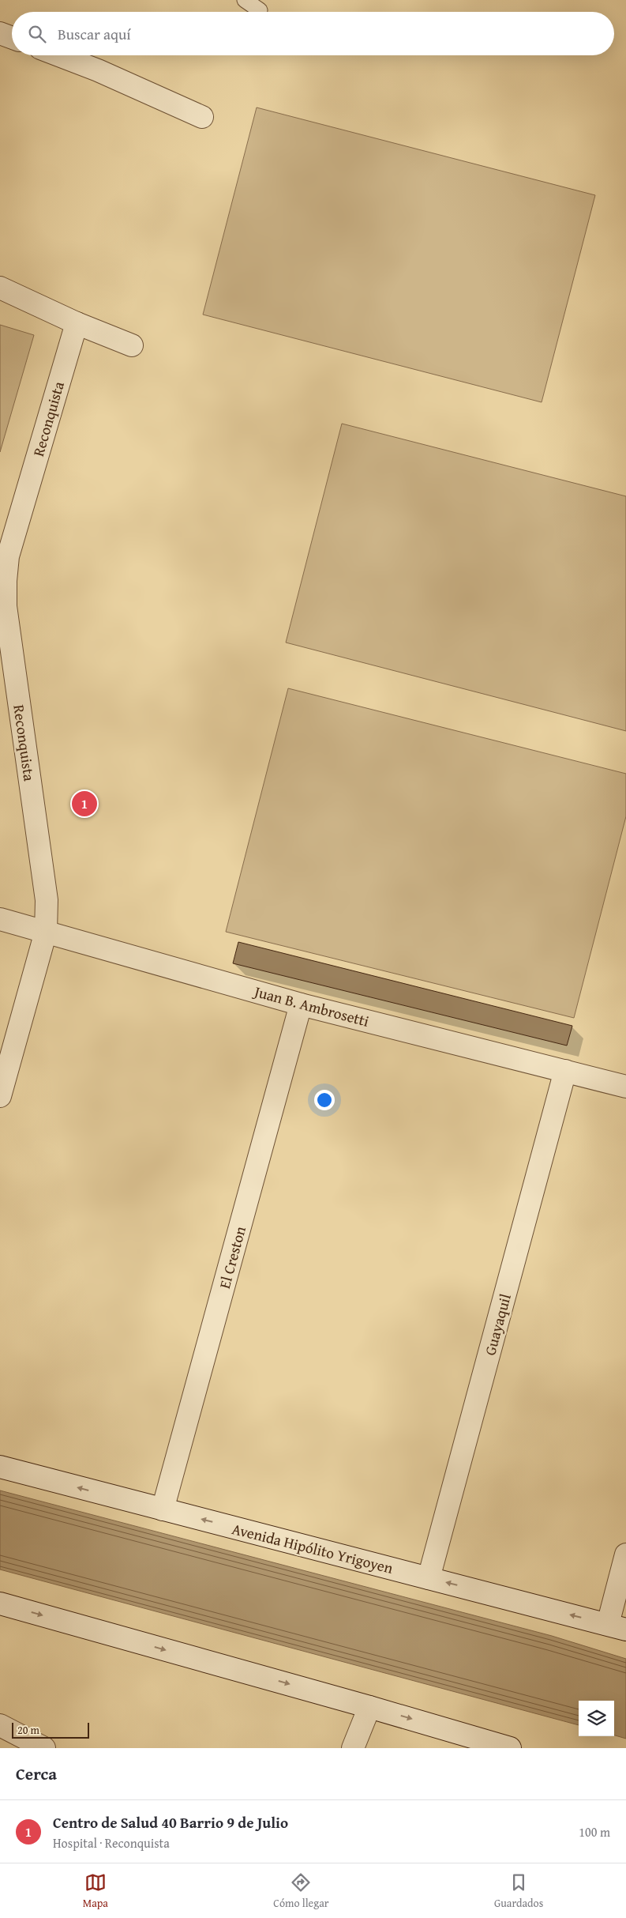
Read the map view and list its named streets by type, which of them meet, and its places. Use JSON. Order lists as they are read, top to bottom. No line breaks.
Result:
{"streets":{"street":["Reconquista","Juan B. Ambrosetti","El Creston","Guayaquil","Avenida Hipólito Yrigoyen"]},"crossings":[["Reconquista","Juan B. Ambrosetti"],["Juan B. Ambrosetti","El Creston"],["Juan B. Ambrosetti","Guayaquil"],["El Creston","Avenida Hipólito Yrigoyen"],["Guayaquil","Avenida Hipólito Yrigoyen"]],"scale_bar":"20 m","page":{"search":"Buscar aquí","pins":"1","scale":"20 m","heading":"Cerca","list":[{"mark":"1","name":"Centro de Salud 40 Barrio 9 de Julio","note":"Hospital · Reconquista","value":"100 m"}],"nav":["Mapa","Cómo llegar","Guardados"]}}
